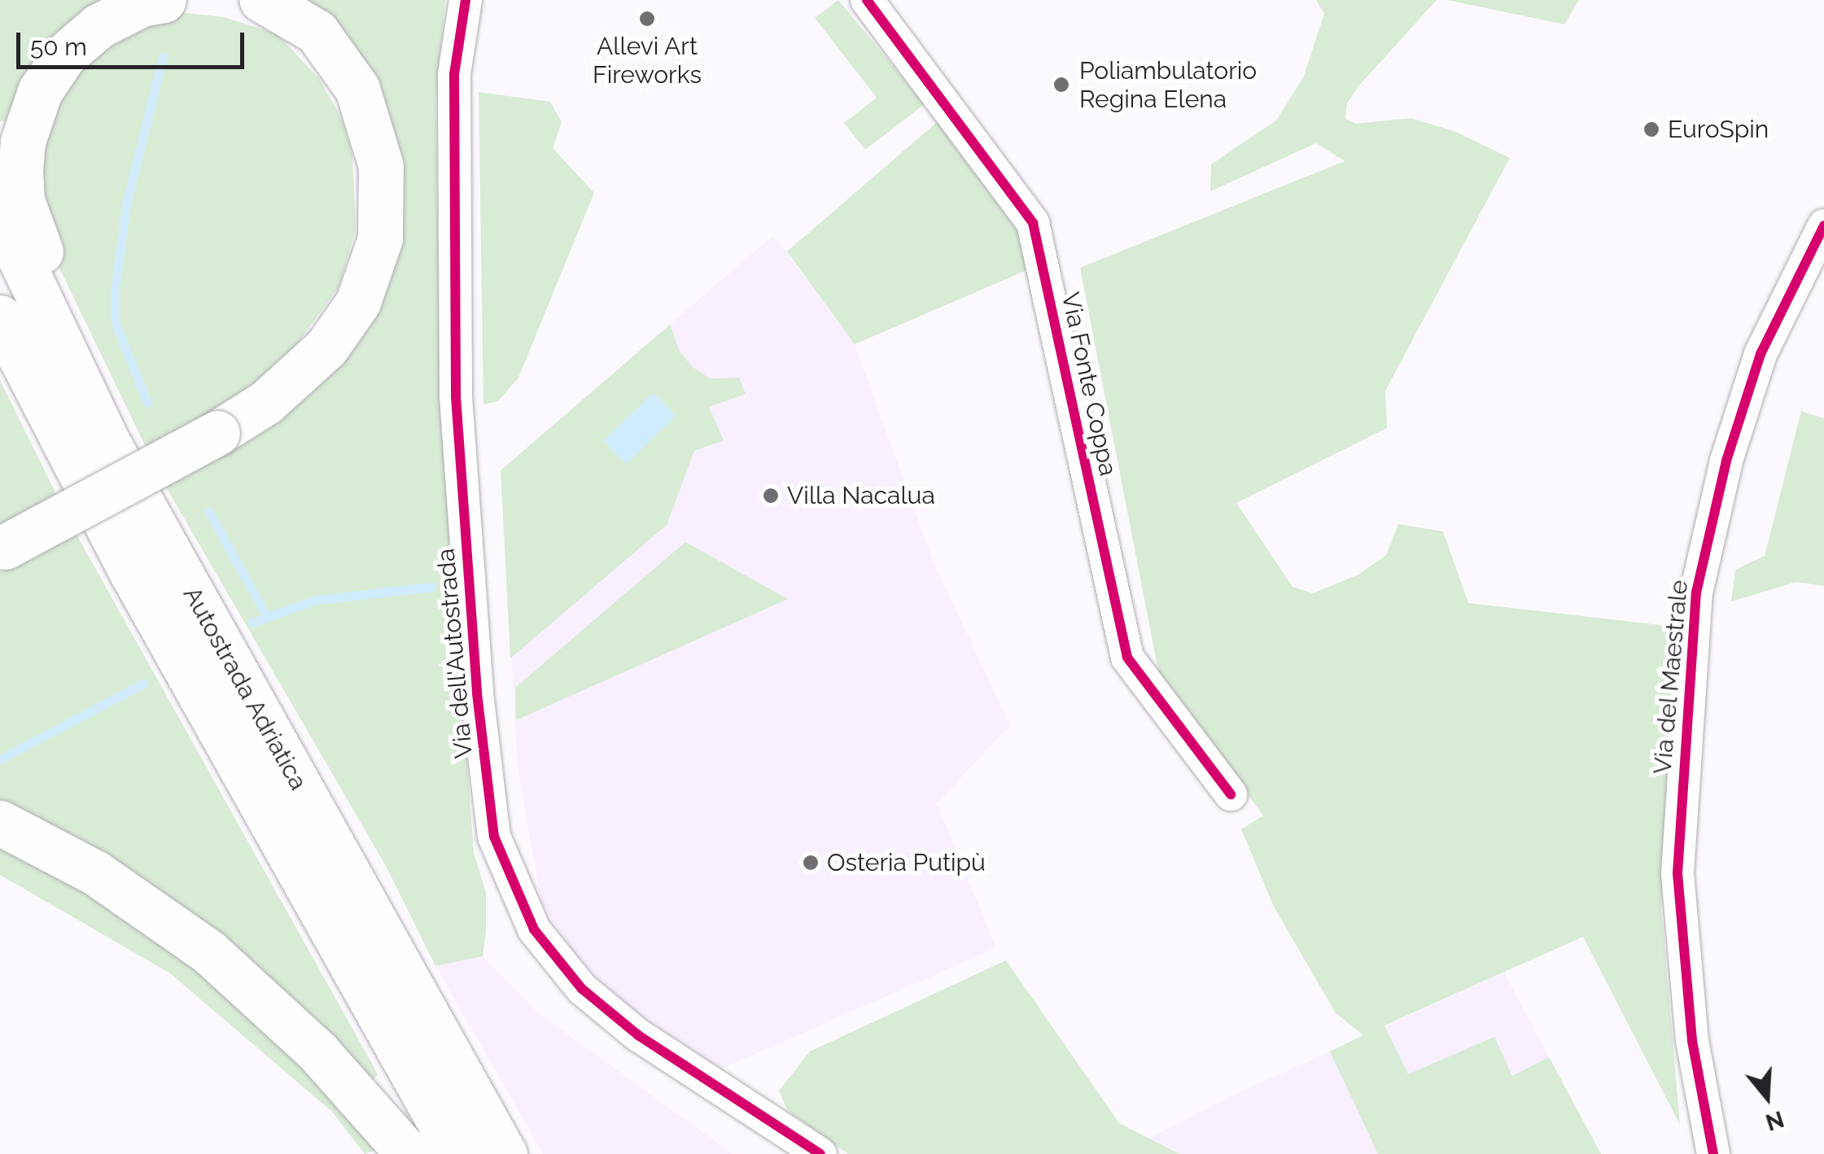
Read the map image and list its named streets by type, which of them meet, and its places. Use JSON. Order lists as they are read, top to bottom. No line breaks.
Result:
{"streets":{"highway":["Autostrada Adriatica"],"street":["Via Fonte Coppa","Via dell'Autostrada","Via del Maestrale"]},"places":["Allevi Art Fireworks","Poliambulatorio Regina Elena","EuroSpin","Villa Nacalua","Osteria Putipù"],"scale_bar":"50 m","north":"bottom"}
